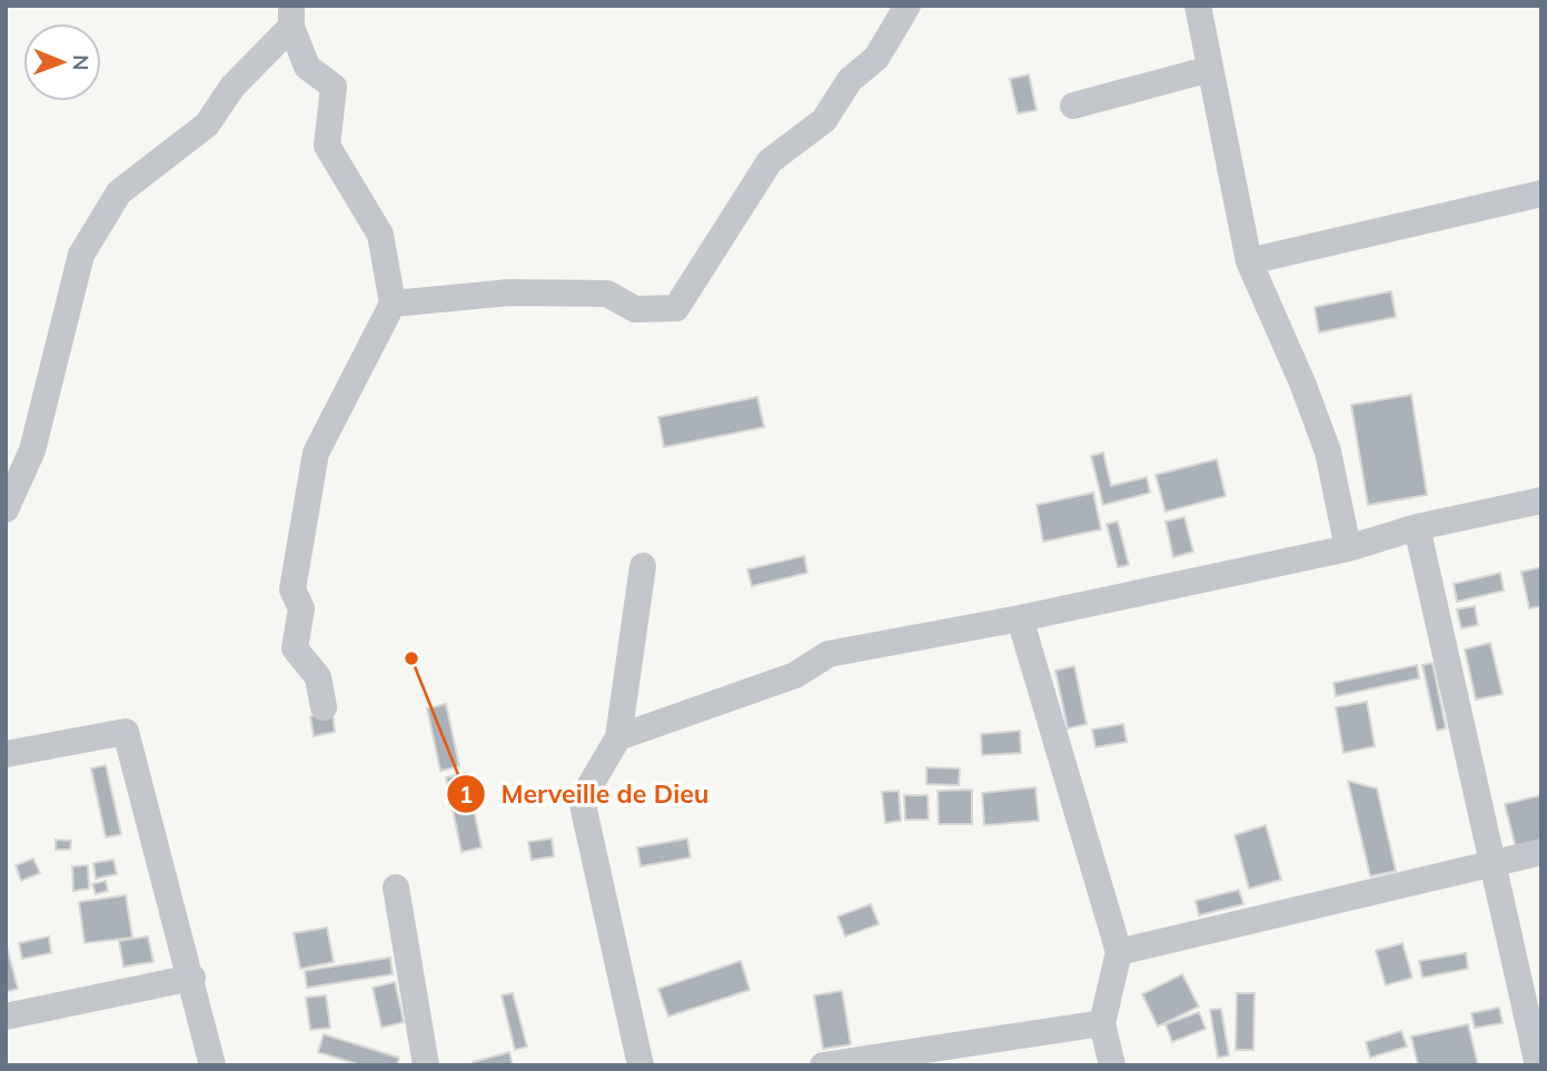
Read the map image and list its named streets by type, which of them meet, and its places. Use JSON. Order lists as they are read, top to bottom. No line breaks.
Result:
{"places":["Merveille de Dieu"],"north":"right"}
